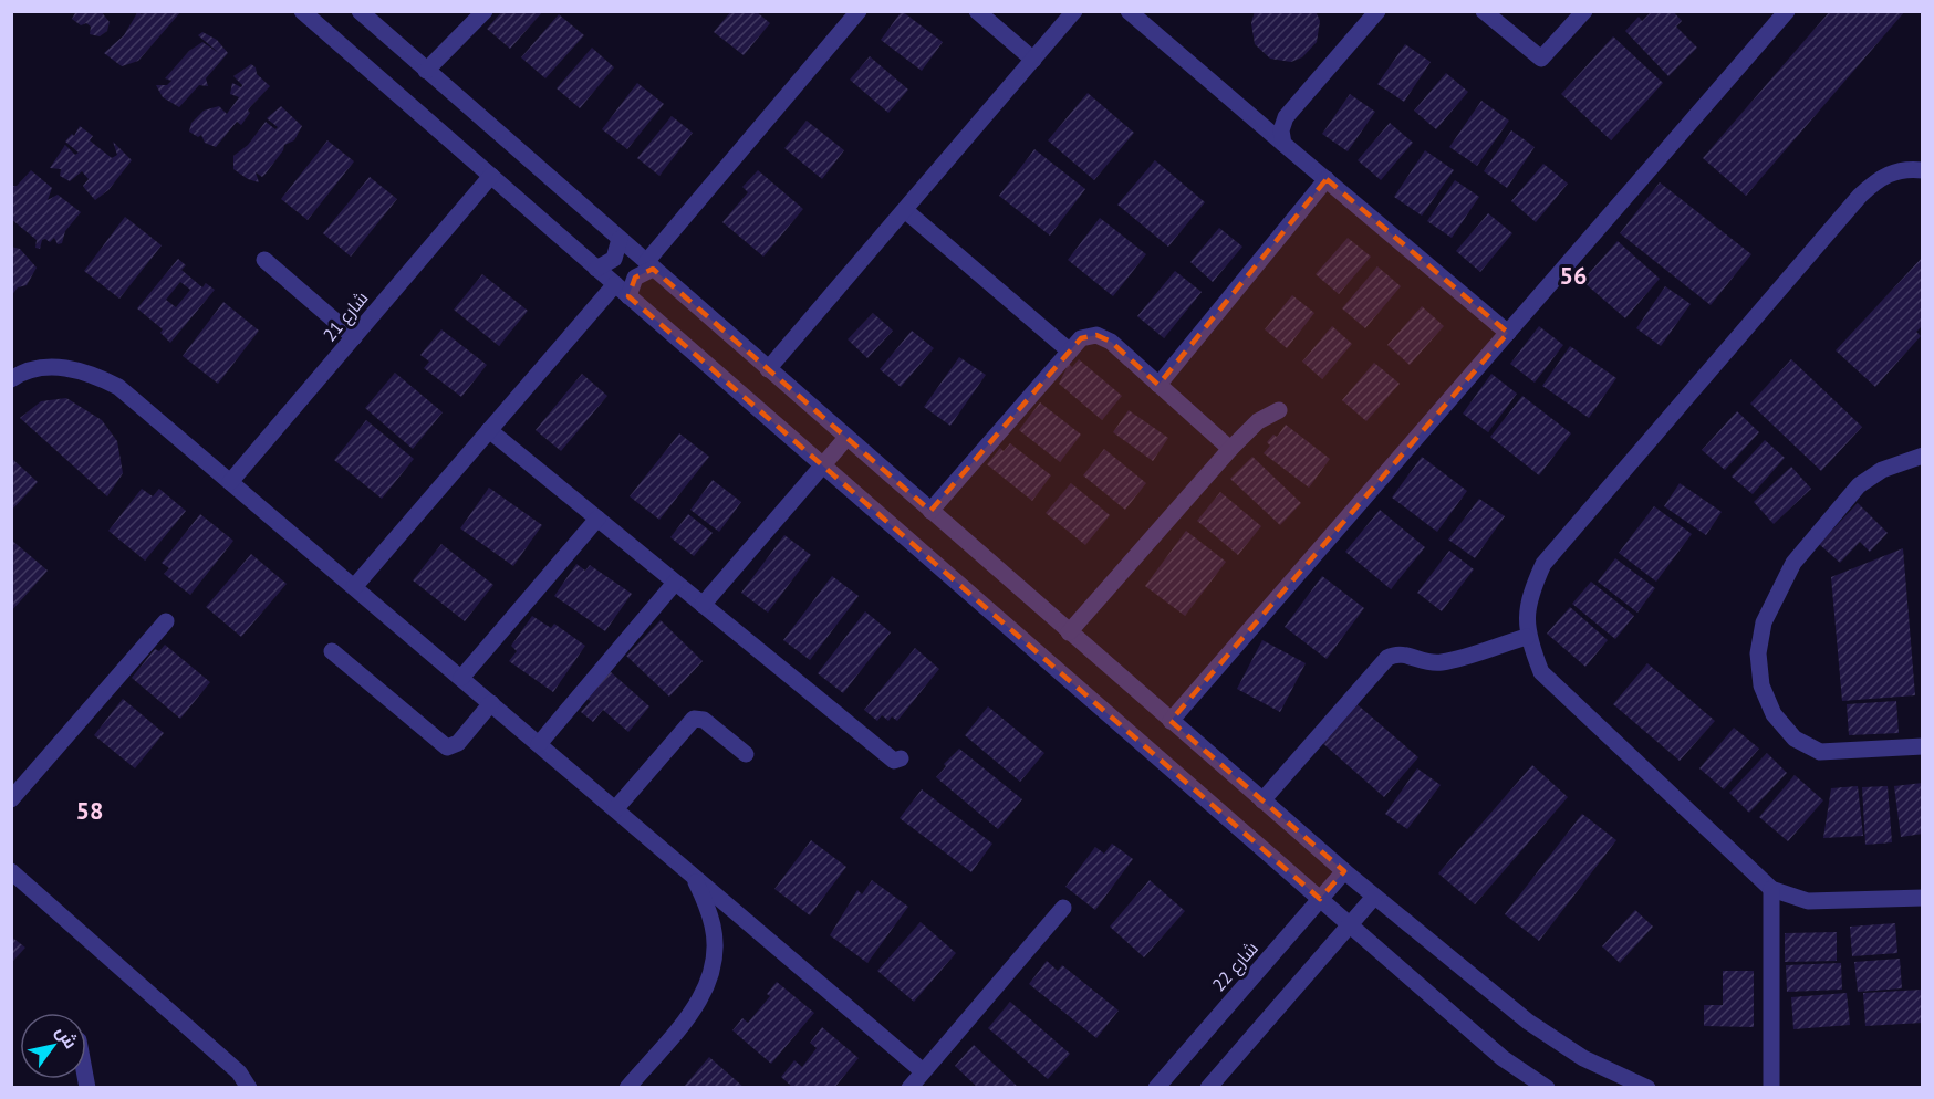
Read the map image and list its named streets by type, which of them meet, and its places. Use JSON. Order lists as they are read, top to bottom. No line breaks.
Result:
{"streets":{"street":["شارع 21","شارع 22"]},"districts":["56","58"],"north":"top right"}
